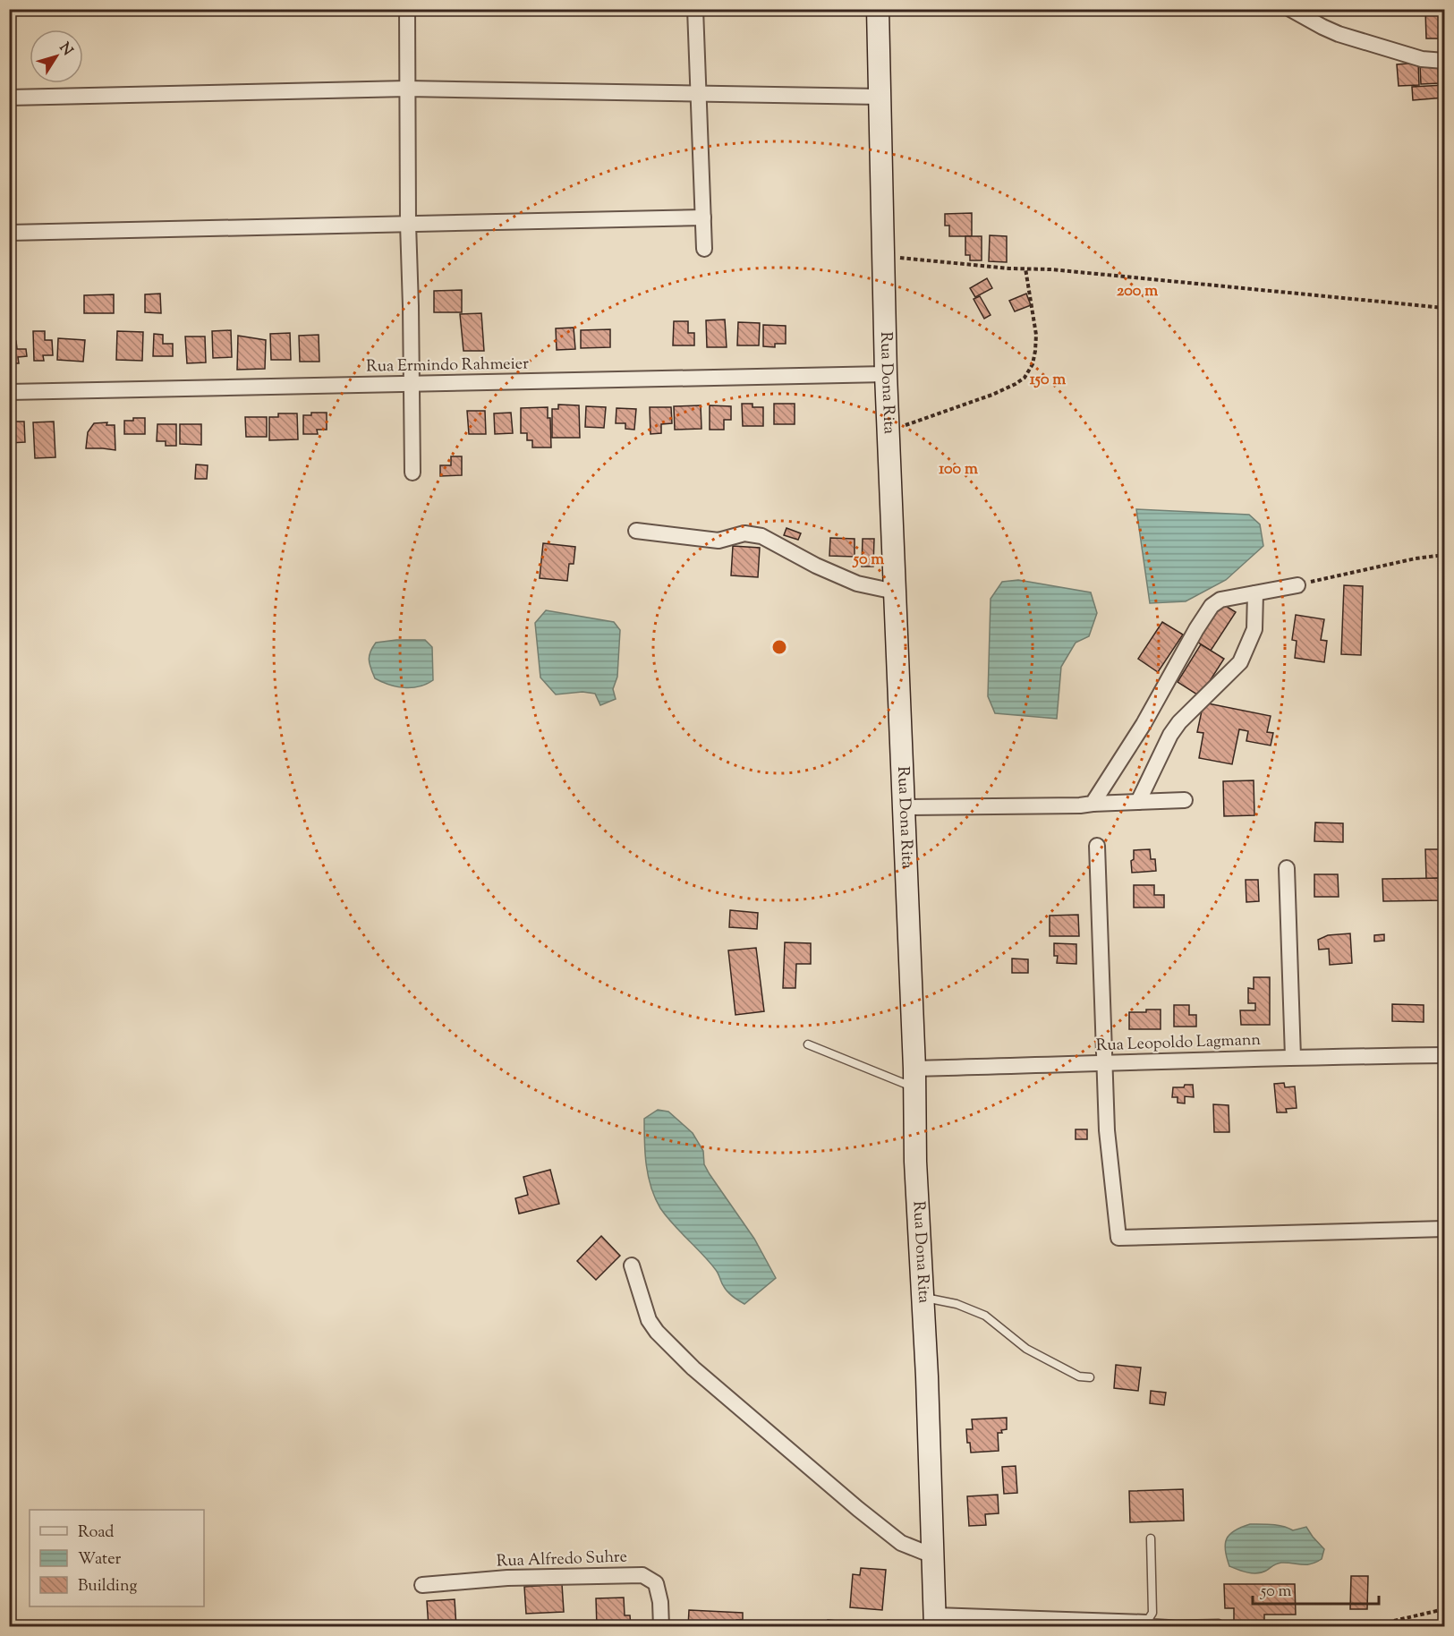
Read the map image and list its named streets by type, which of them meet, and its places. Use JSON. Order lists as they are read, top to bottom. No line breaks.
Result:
{"streets":{"main road":["Rua Dona Rita"],"street":["Rua Ermindo Rahmeier","Rua Leopoldo Lagmann","Rua Alfredo Suhre"]},"crossings":[["Rua Ermindo Rahmeier","Rua Dona Rita"],["Rua Dona Rita","Rua Leopoldo Lagmann"]],"legend":["Road","Water","Building"],"scale_bar":"50 m","north":"top right","rings":["200 m","150 m","100 m","50 m"]}
